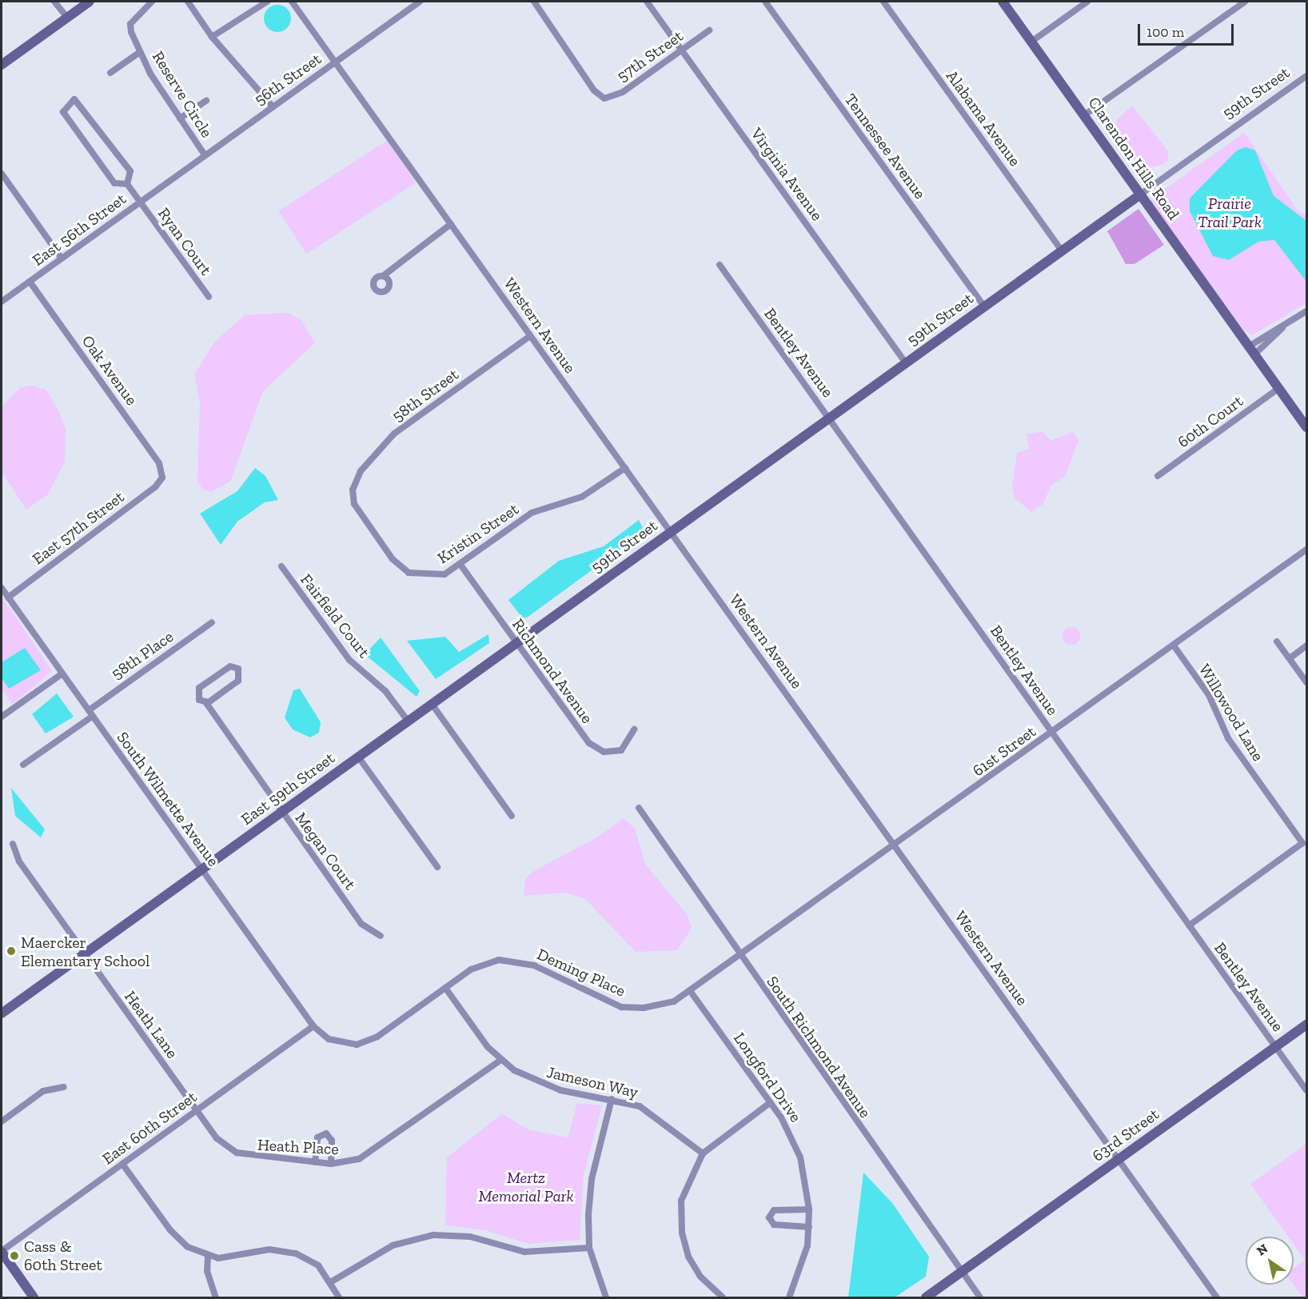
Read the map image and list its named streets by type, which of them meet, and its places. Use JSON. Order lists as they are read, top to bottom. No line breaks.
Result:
{"streets":{"street":["57th Street","56th Street","59th Street","Reserve Circle","Alabama Avenue","Tennessee Avenue","Clarendon Hills Road","Virginia Avenue","East 56th Street","Ryan Court","Western Avenue","Bentley Avenue","Oak Avenue","58th Street","60th Court","East 57th Street","Kristin Street","Fairfield Court","58th Place","Richmond Avenue","Willowood Lane","61st Street","East 59th Street","South Wilmette Avenue","Megan Court","Deming Place","Heath Lane","South Richmond Avenue","Longford Drive","Jameson Way","East 60th Street","63rd Street","Heath Place"]},"crossings":[["57th Street","Virginia Avenue"],["56th Street","Reserve Circle"],["56th Street","East 56th Street"],["56th Street","Western Avenue"],["59th Street","Alabama Avenue"],["59th Street","Tennessee Avenue"],["59th Street","Clarendon Hills Road"],["59th Street","Virginia Avenue"],["59th Street","Western Avenue"],["59th Street","Bentley Avenue"],["59th Street","East 59th Street"],["Clarendon Hills Road","60th Court"],["East 56th Street","Ryan Court"],["East 56th Street","Oak Avenue"],["Western Avenue","58th Street"],["Western Avenue","Kristin Street"],["Western Avenue","61st Street"],["Western Avenue","63rd Street"],["Bentley Avenue","Willowood Lane"],["Bentley Avenue","61st Street"],["Bentley Avenue","63rd Street"],["Oak Avenue","East 57th Street"],["58th Street","Kristin Street"],["East 57th Street","South Wilmette Avenue"],["Kristin Street","Richmond Avenue"],["Fairfield Court","East 59th Street"],["58th Place","South Wilmette Avenue"],["Richmond Avenue","East 59th Street"],["Willowood Lane","61st Street"],["61st Street","Deming Place"],["61st Street","South Richmond Avenue"],["East 59th Street","South Wilmette Avenue"],["East 59th Street","Megan Court"],["East 59th Street","Heath Lane"],["South Wilmette Avenue","Deming Place"],["South Wilmette Avenue","East 60th Street"],["Deming Place","South Richmond Avenue"],["Deming Place","Longford Drive"],["Deming Place","Jameson Way"],["Deming Place","East 60th Street"],["Heath Lane","East 60th Street"],["Heath Lane","Heath Place"],["South Richmond Avenue","63rd Street"],["Jameson Way","Heath Place"],["East 60th Street","Heath Place"]],"parks":["Prairie Trail Park","Mertz Memorial Park"],"places":["Maercker Elementary School","Cass & 60th Street"],"scale_bar":"100 m","north":"top left"}
